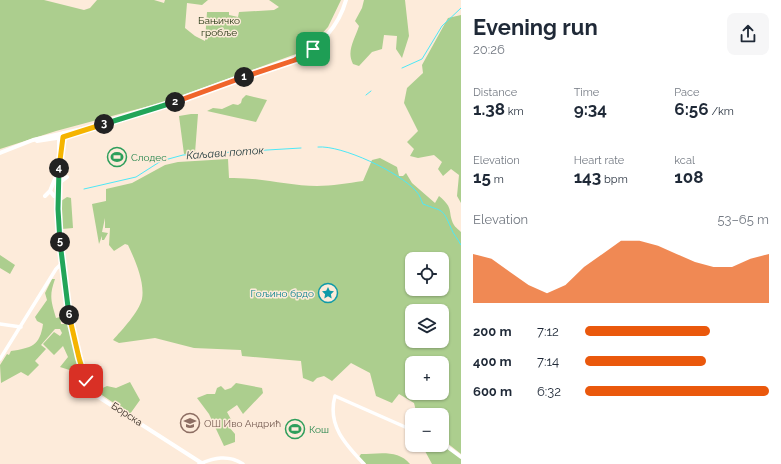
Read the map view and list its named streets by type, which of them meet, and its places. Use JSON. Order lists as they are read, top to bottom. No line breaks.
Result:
{"streets":{"main road":["Борска"]},"water":["Каљави поток"],"parks":["Бањичко гробље"],"places":{"sports":["Слодес","Кош"],"place":["Гољино брдо"],"school or university":["ОШ Иво Андрић"]},"page":{"heading":["Evening run","20:26"],"pins":["1","2","3","4","5","6"],"stats":[["Distance","1.38 km"],["Time","9:34"],["Pace","6:56 /km"],["Elevation","15 m"],["Heart rate","143 bpm"],["kcal","108"]],"chart":["Elevation","53–65 m"],"map_buttons":["+","−"],"list":[{"name":"200 m","note":"7:12"},{"name":"400 m","note":"7:14"},{"name":"600 m","note":"6:32"}]}}
